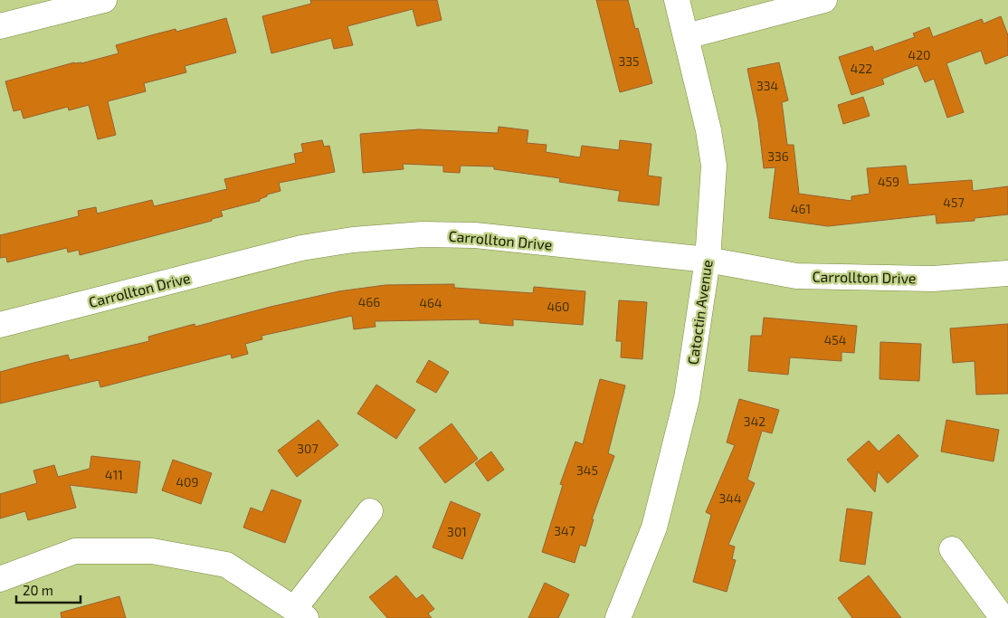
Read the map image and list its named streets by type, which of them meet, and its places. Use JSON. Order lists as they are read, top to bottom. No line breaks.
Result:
{"streets":{"street":["Carrollton Drive","Catoctin Avenue"]},"crossings":[["Carrollton Drive","Catoctin Avenue"]],"house_numbers":["420","335","422","334","336","459","457","461","466","464","460","454","342","307","345","411","409","344","347","301"],"scale_bar":"20 m"}
